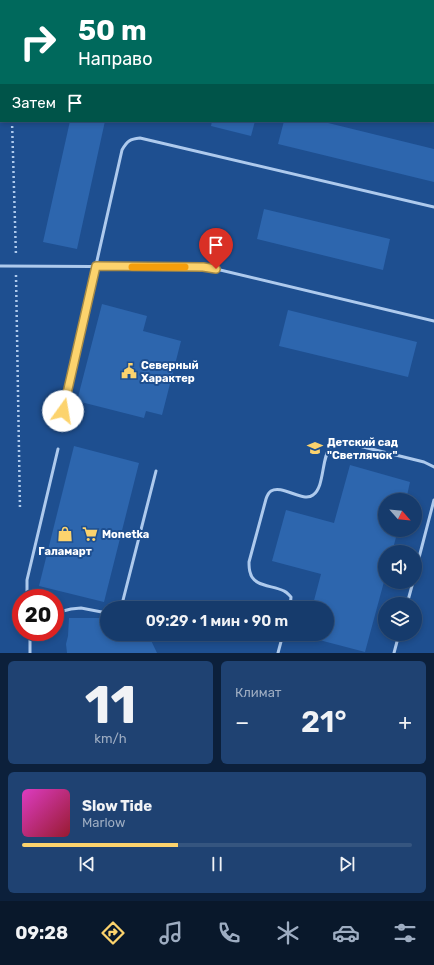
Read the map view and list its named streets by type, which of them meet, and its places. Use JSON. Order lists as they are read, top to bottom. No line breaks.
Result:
{"places":{"public building":["Северный Характер"],"school or university":["Детский сад \"Светлячок\""],"shop":["Галамарт"],"supermarket":["Monetka"]},"north":"bottom right","page":{"turn":["50 m","Направо"],"then":"Затем","limit":"20","trip":"09:29 · 1 мин · 90 m","tile":[["11","km/h"],"Климат"],"heat":["−","21°","+"],"song":["Slow Tide","Marlow"],"tabs":"09:28"}}
